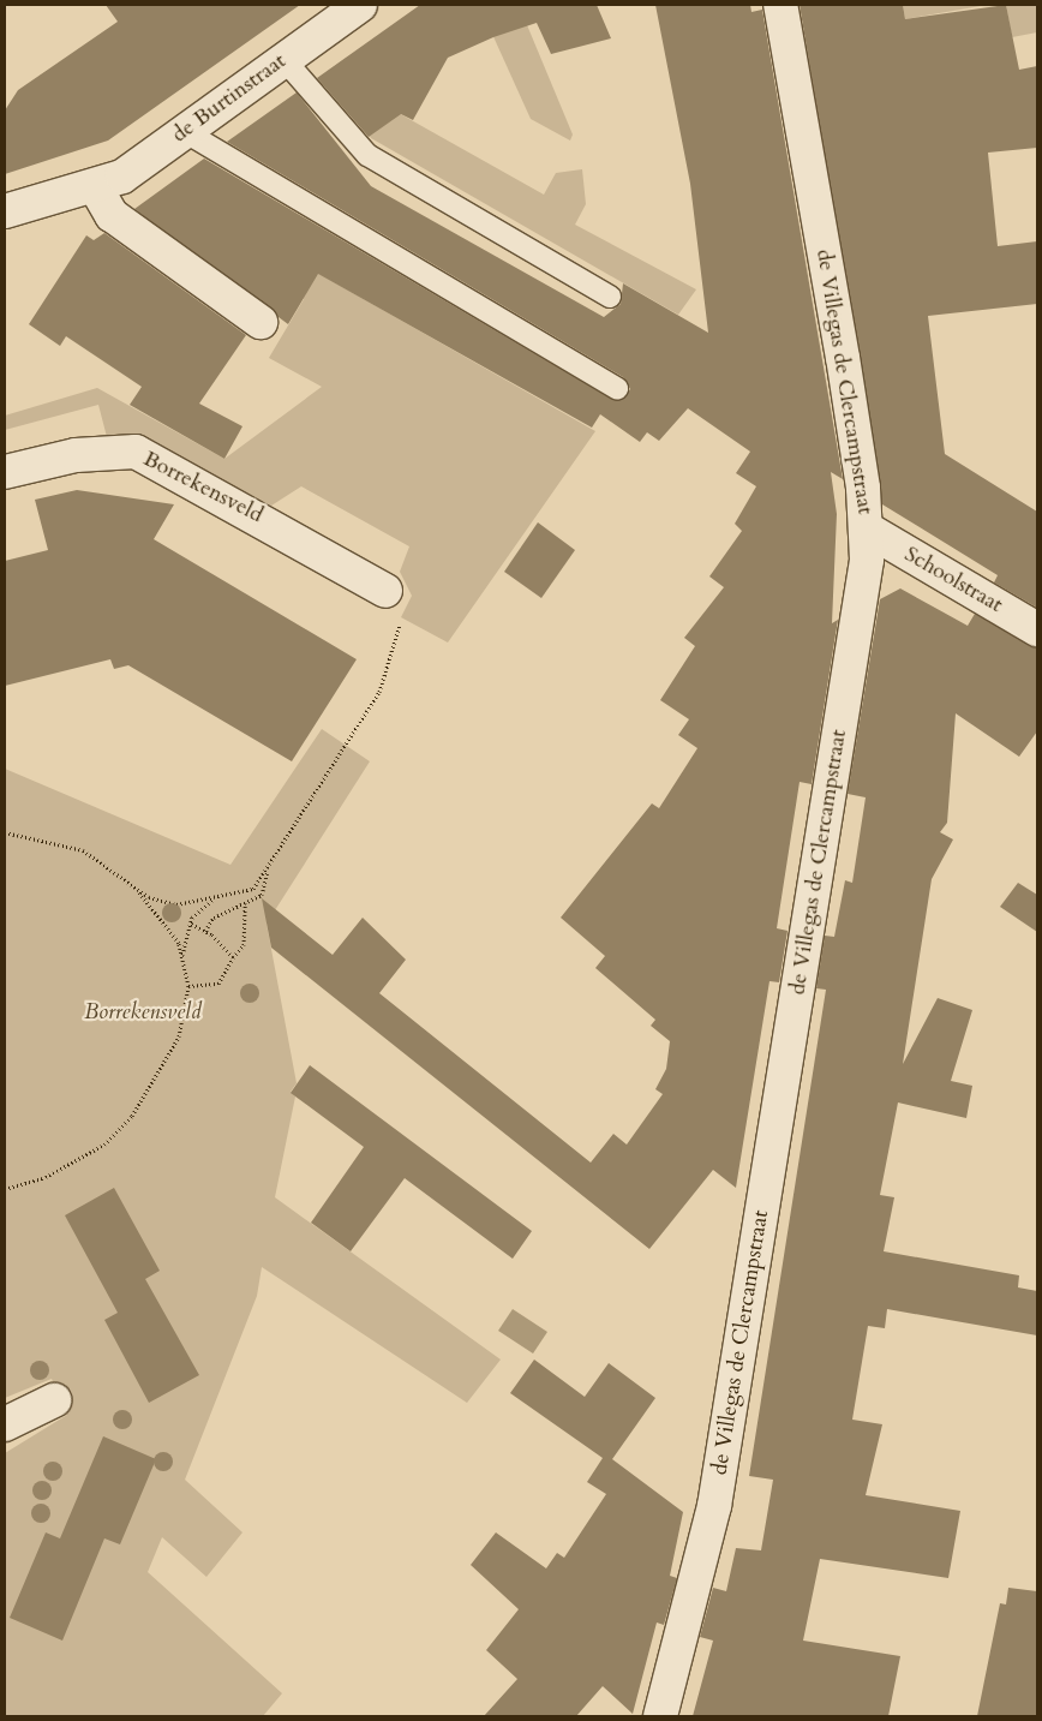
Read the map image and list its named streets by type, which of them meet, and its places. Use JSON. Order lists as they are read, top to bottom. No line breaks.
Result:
{"streets":{"street":["de Burtinstraat","de Villegas de Clercampstraat","Borrekensveld","Schoolstraat"]},"crossings":[["de Villegas de Clercampstraat","Schoolstraat"]],"parks":["Borrekensveld"]}
